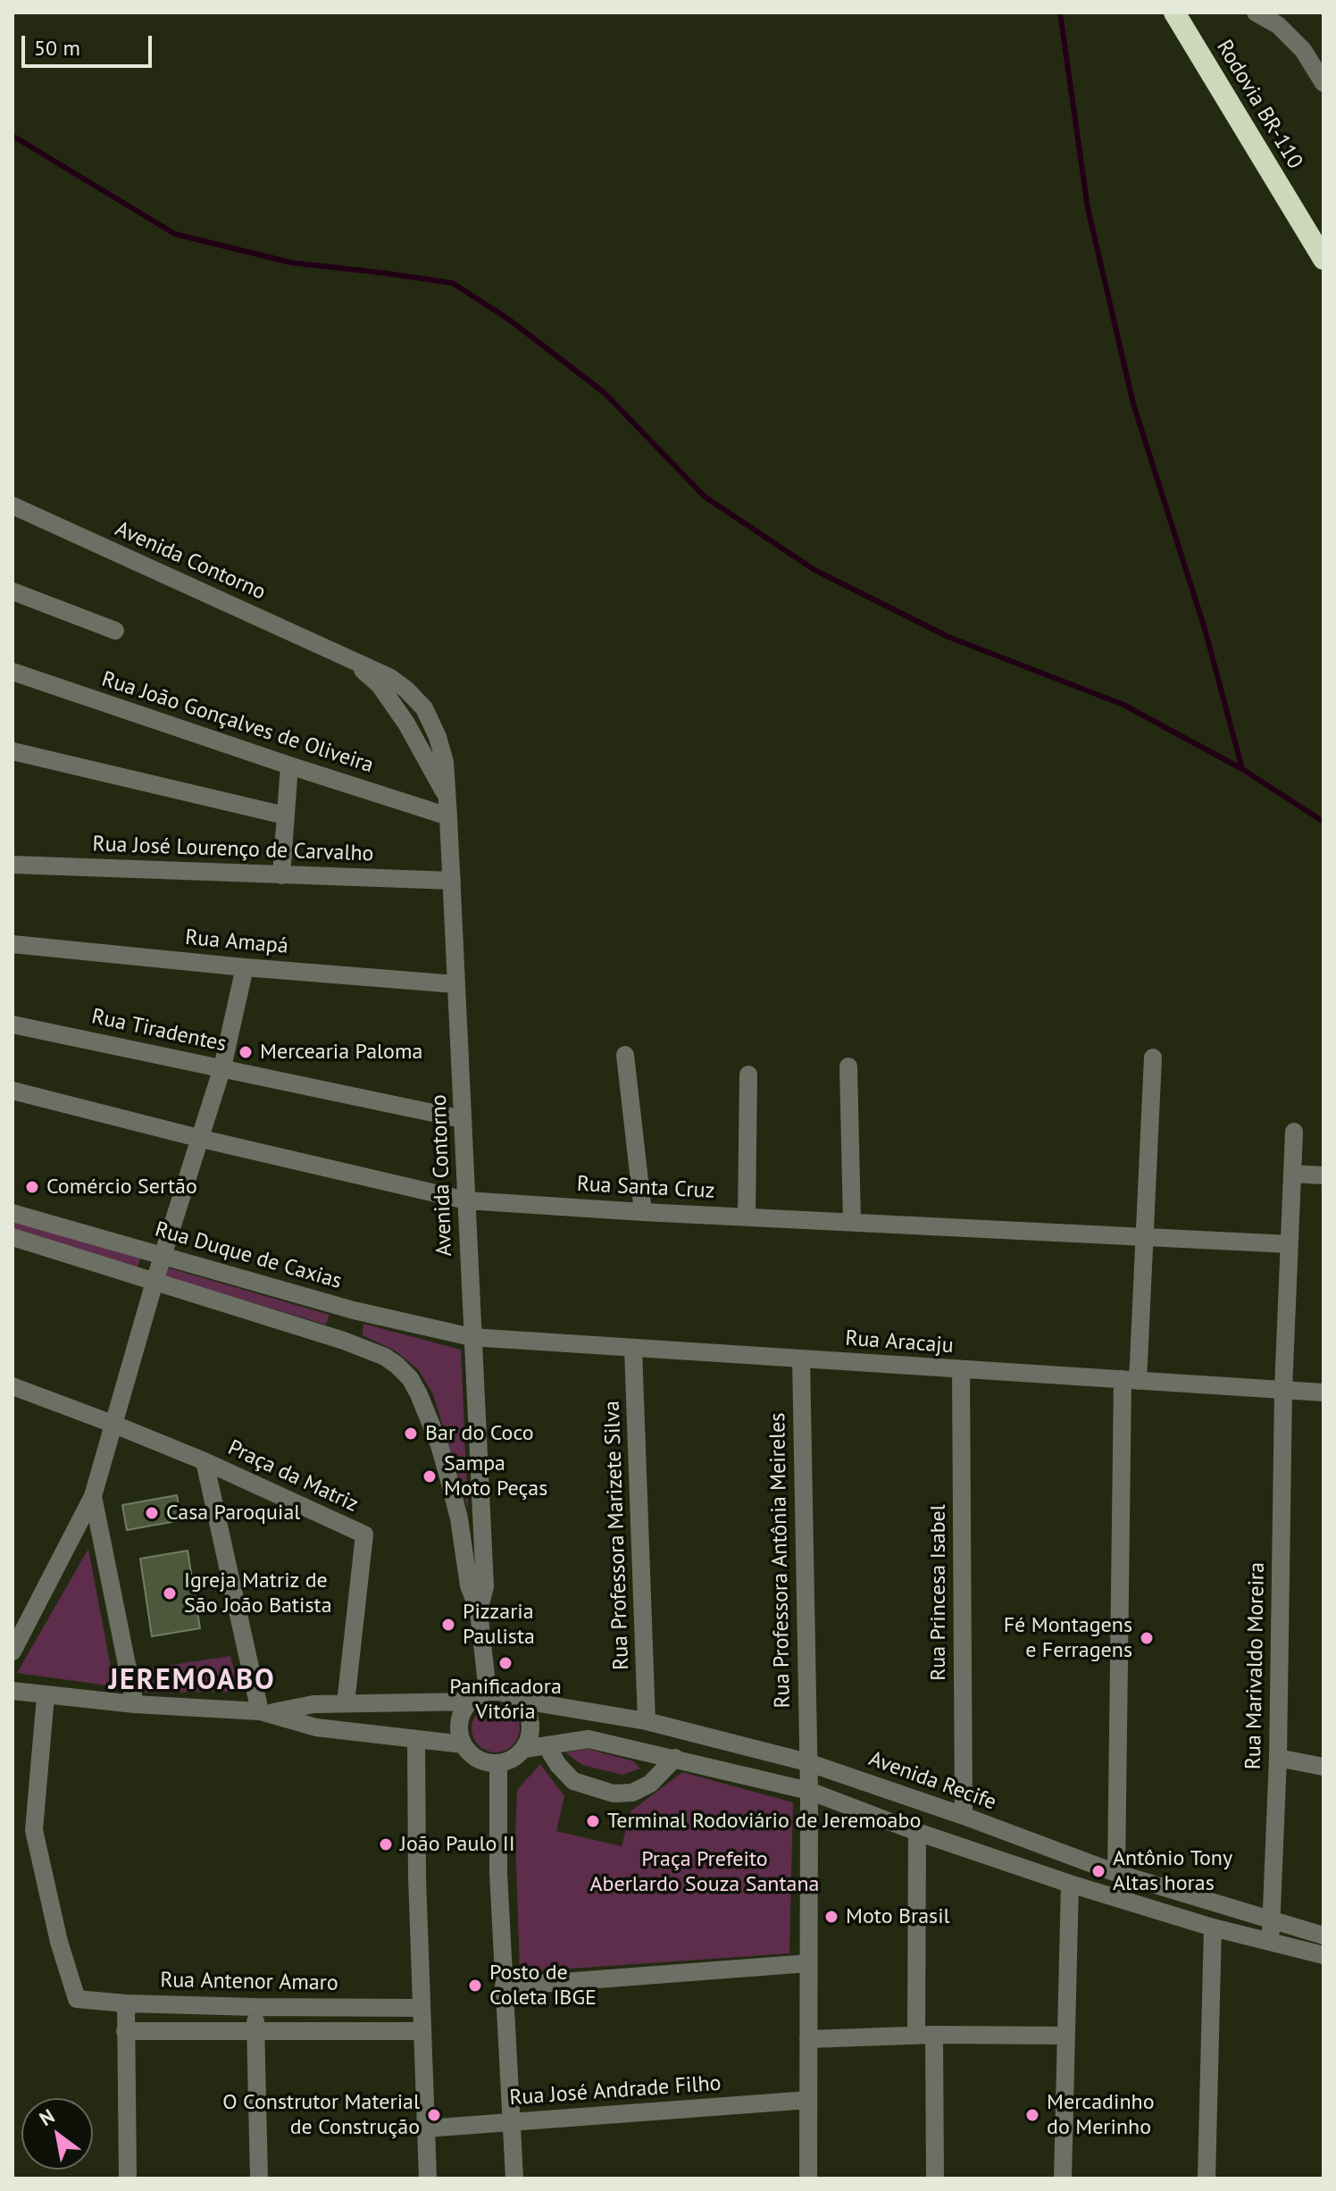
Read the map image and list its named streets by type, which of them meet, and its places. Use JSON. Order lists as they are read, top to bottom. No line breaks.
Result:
{"streets":{"highway":["Rodovia BR-110"],"street":["Avenida Contorno","Rua João Gonçalves de Oliveira","Rua José Lourenço de Carvalho","Rua Amapá","Rua Tiradentes","Rua Santa Cruz","Rua Duque de Caxias","Rua Aracaju","Praça da Matriz","Rua Professora Marizete Silva","Rua Professora Antônia Meireles","Rua Princesa Isabel","Rua Marivaldo Moreira","Avenida Recife","Rua Antenor Amaro","Rua José Andrade Filho"]},"crossings":[["Avenida Contorno","Rua João Gonçalves de Oliveira"],["Avenida Contorno","Rua José Lourenço de Carvalho"],["Avenida Contorno","Rua Amapá"],["Avenida Contorno","Rua Tiradentes"],["Avenida Contorno","Rua Santa Cruz"],["Avenida Contorno","Rua Aracaju"],["Rua Santa Cruz","Rua Marivaldo Moreira"],["Rua Duque de Caxias","Rua Aracaju"],["Rua Aracaju","Rua Professora Marizete Silva"],["Rua Aracaju","Rua Professora Antônia Meireles"],["Rua Aracaju","Rua Princesa Isabel"],["Rua Aracaju","Rua Marivaldo Moreira"],["Rua Professora Marizete Silva","Avenida Recife"],["Rua Professora Antônia Meireles","Avenida Recife"],["Rua Princesa Isabel","Avenida Recife"],["Rua Marivaldo Moreira","Avenida Recife"]],"districts":["JEREMOABO"],"parks":["Praça Prefeito Aberlardo Souza Santana"],"places":["Mercearia Paloma","Comércio Sertão","Bar do Coco","Sampa Moto Peças","Casa Paroquial","Igreja Matriz de São João Batista","Pizzaria Paulista","Fé Montagens e Ferragens","Panificadora Vitória","Terminal Rodoviário de Jeremoabo","João Paulo II","Antônio Tony Altas horas","Moto Brasil","Posto de Coleta IBGE","O Construtor Material de Construção","Mercadinho do Merinho"],"scale_bar":"50 m","north":"top left"}
